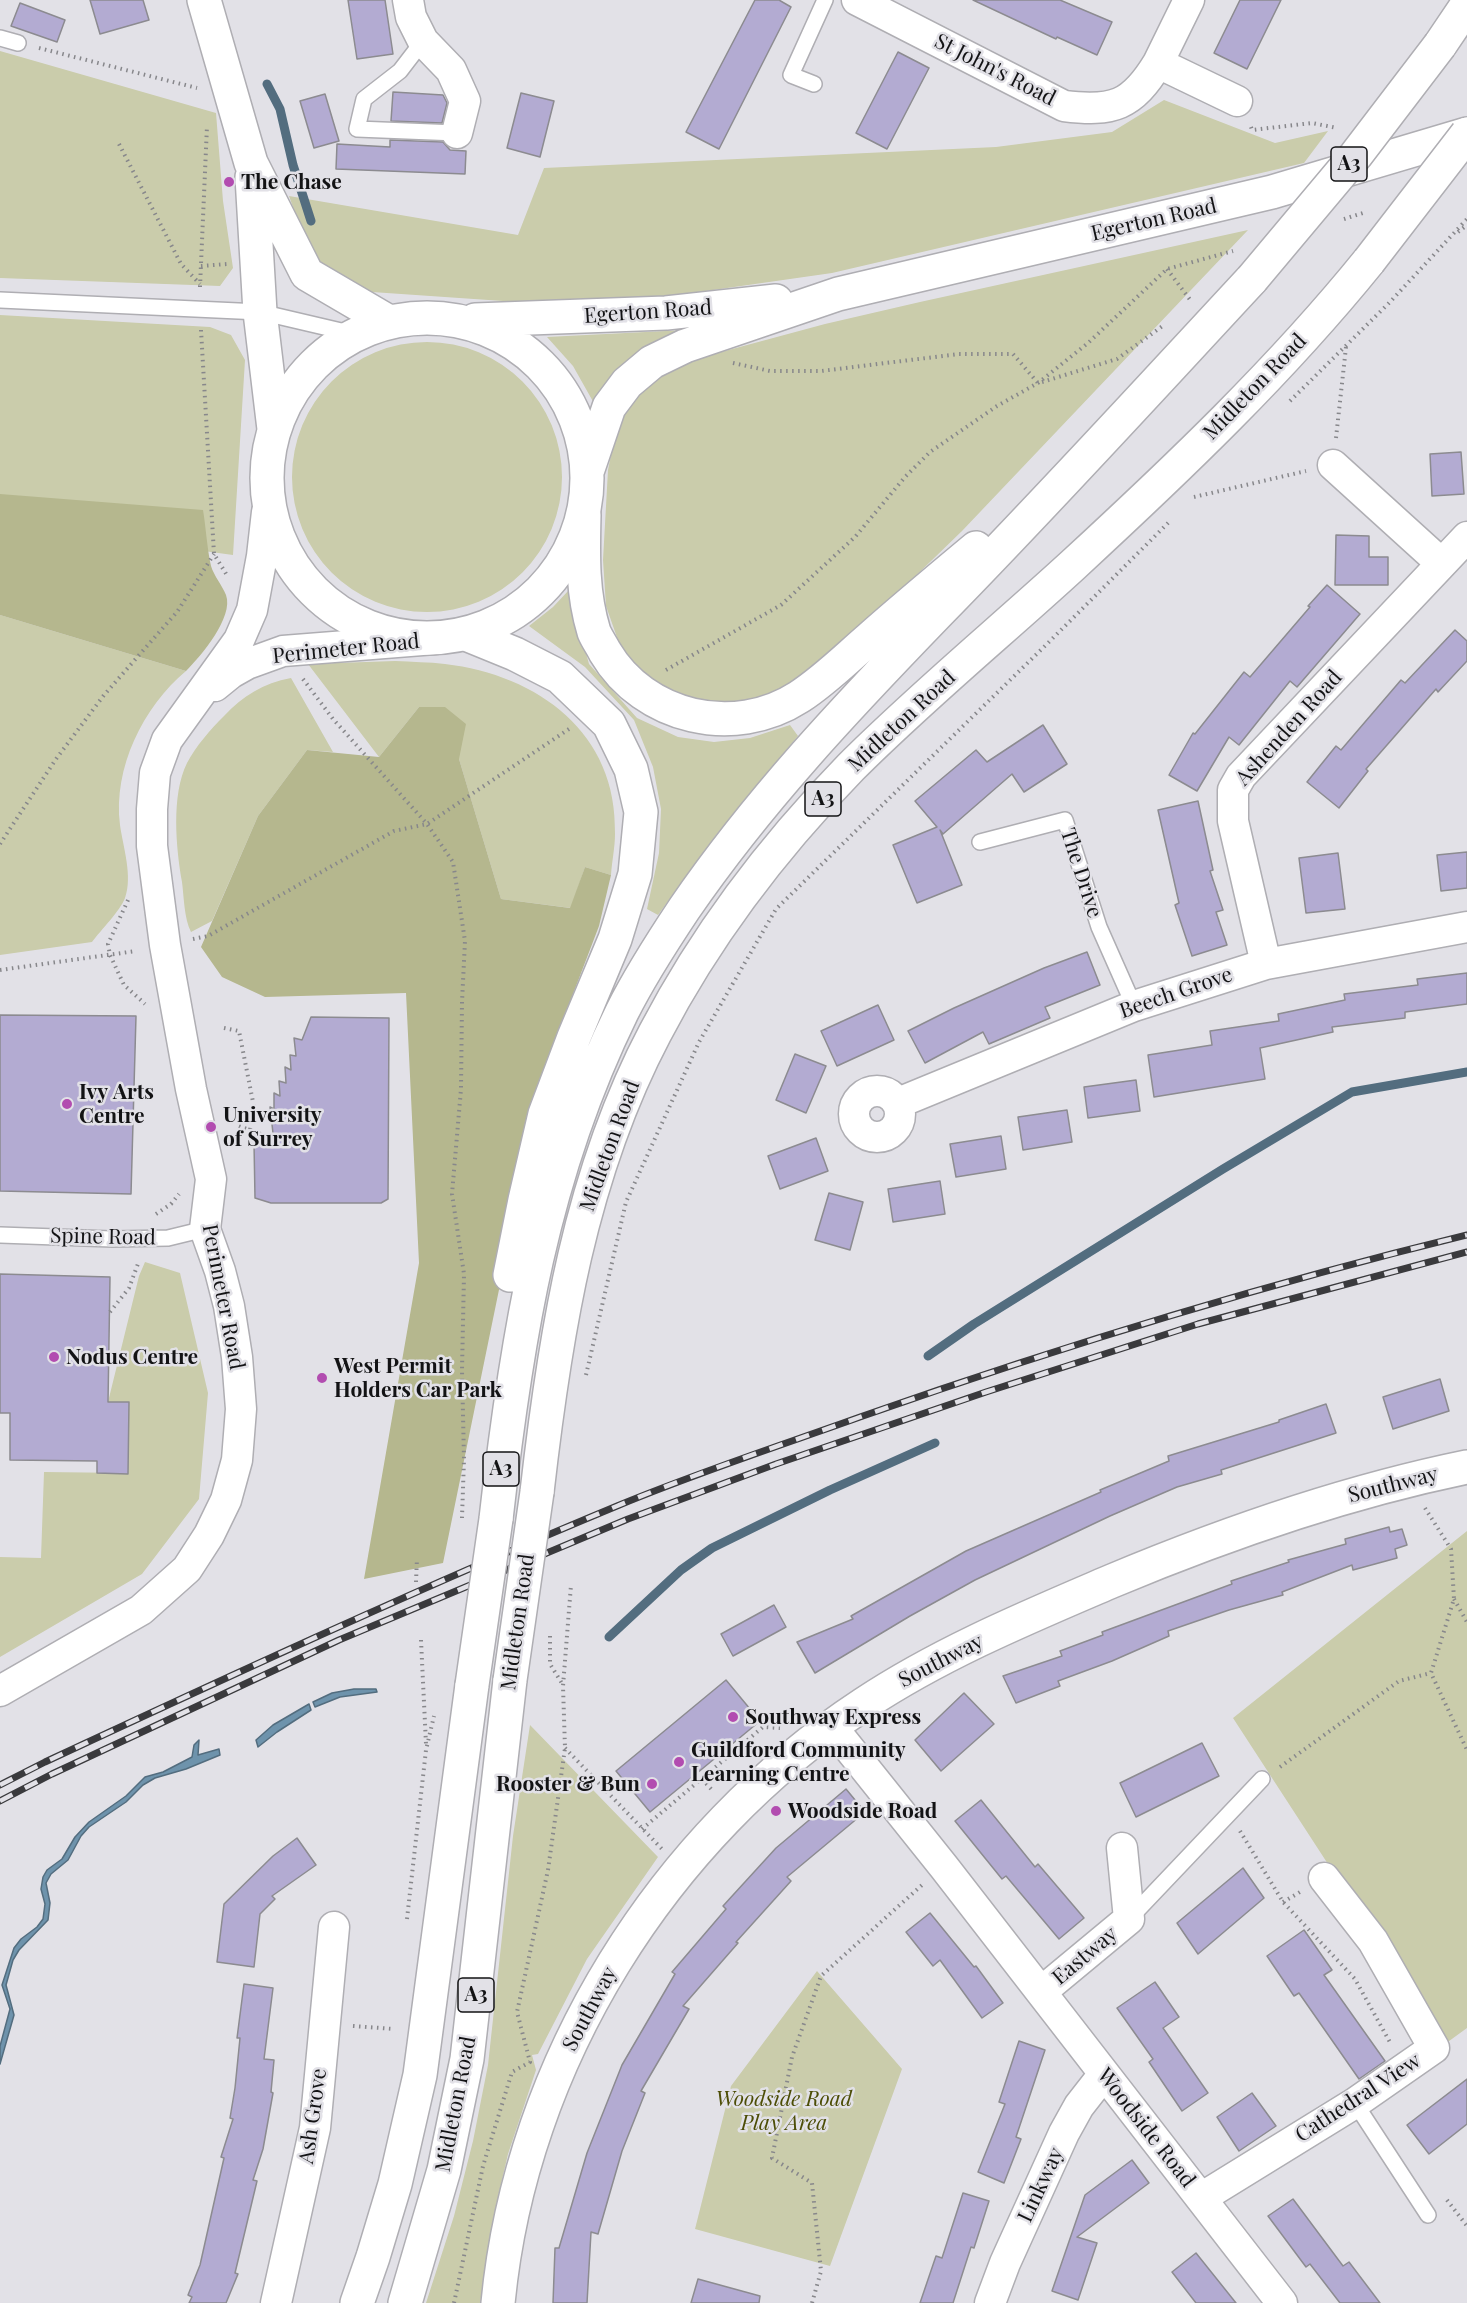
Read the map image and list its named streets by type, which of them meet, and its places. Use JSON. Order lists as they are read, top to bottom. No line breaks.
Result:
{"streets":{"main road":["A3","Egerton Road","Midleton Road","Southway"],"street":["St John's Road","Perimeter Road","Ashenden Road","Beech Grove","Eastway","Cathedral View","Ash Grove","Woodside Road","Linkway"],"lane":["The Drive","Spine Road"]},"crossings":[["A3","Midleton Road"],["Egerton Road","Midleton Road"],["Perimeter Road","Spine Road"],["Ashenden Road","Beech Grove"],["The Drive","Beech Grove"],["Southway","Woodside Road"],["Eastway","Woodside Road"],["Cathedral View","Woodside Road"],["Woodside Road","Linkway"]],"parks":["Woodside Road Play Area"],"places":["The Chase","Ivy Arts Centre","University of Surrey","Nodus Centre","West Permit Holders Car Park","Southway Express","Guildford Community Learning Centre","Rooster & Bun","Woodside Road"]}
